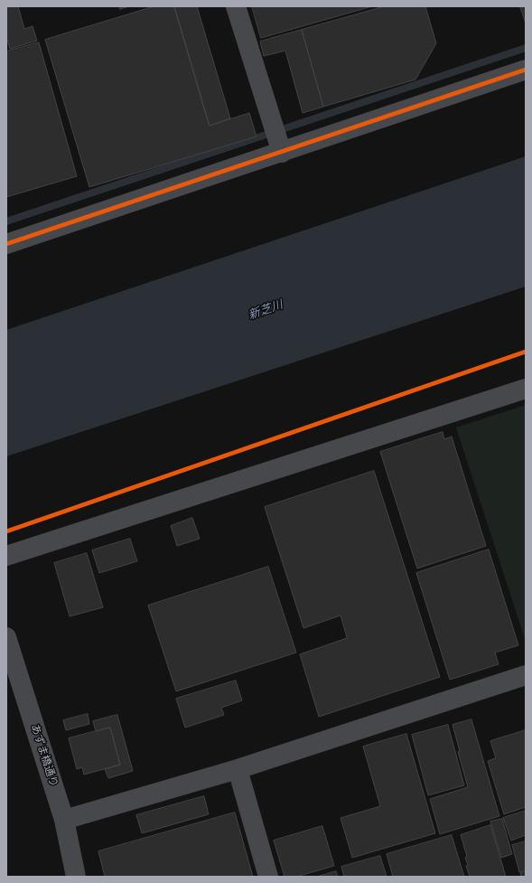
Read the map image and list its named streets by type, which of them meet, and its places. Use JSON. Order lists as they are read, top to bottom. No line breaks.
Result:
{"streets":{"street":["あずま橋通り"]},"water":["新芝川"]}
